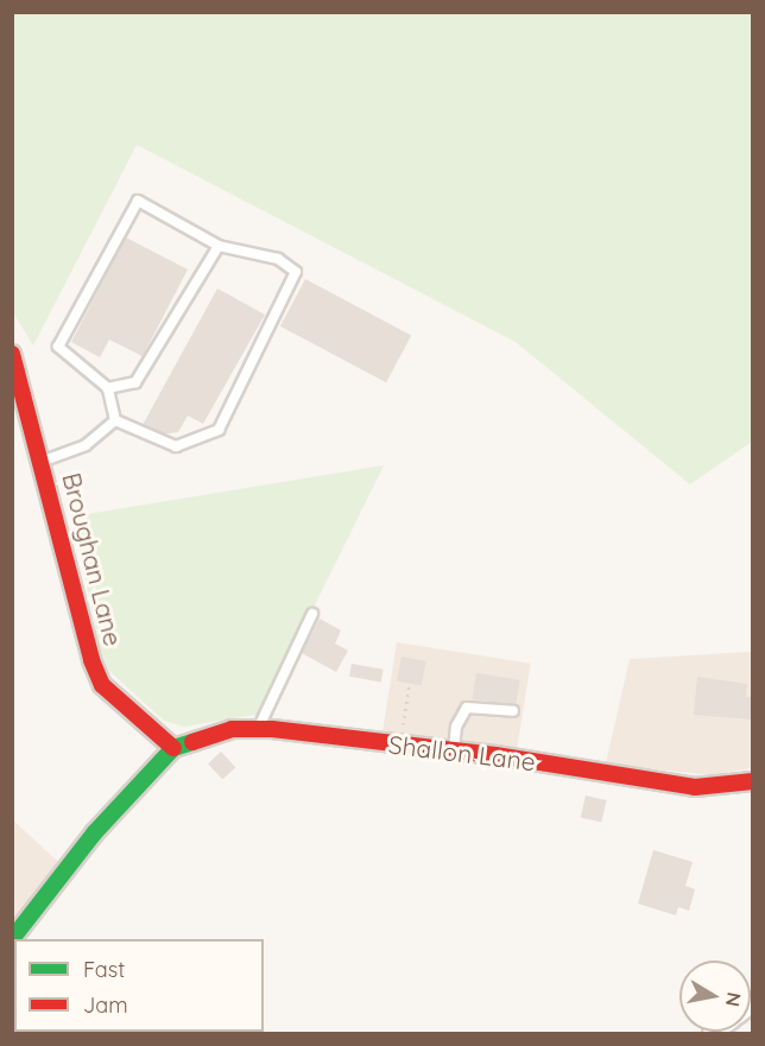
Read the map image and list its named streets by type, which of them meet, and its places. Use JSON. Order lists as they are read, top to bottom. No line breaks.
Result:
{"streets":{"street":["Broughan Lane","Shallon Lane"]},"crossings":[["Broughan Lane","Shallon Lane"]],"legend":["Fast","Jam"],"north":"right"}
